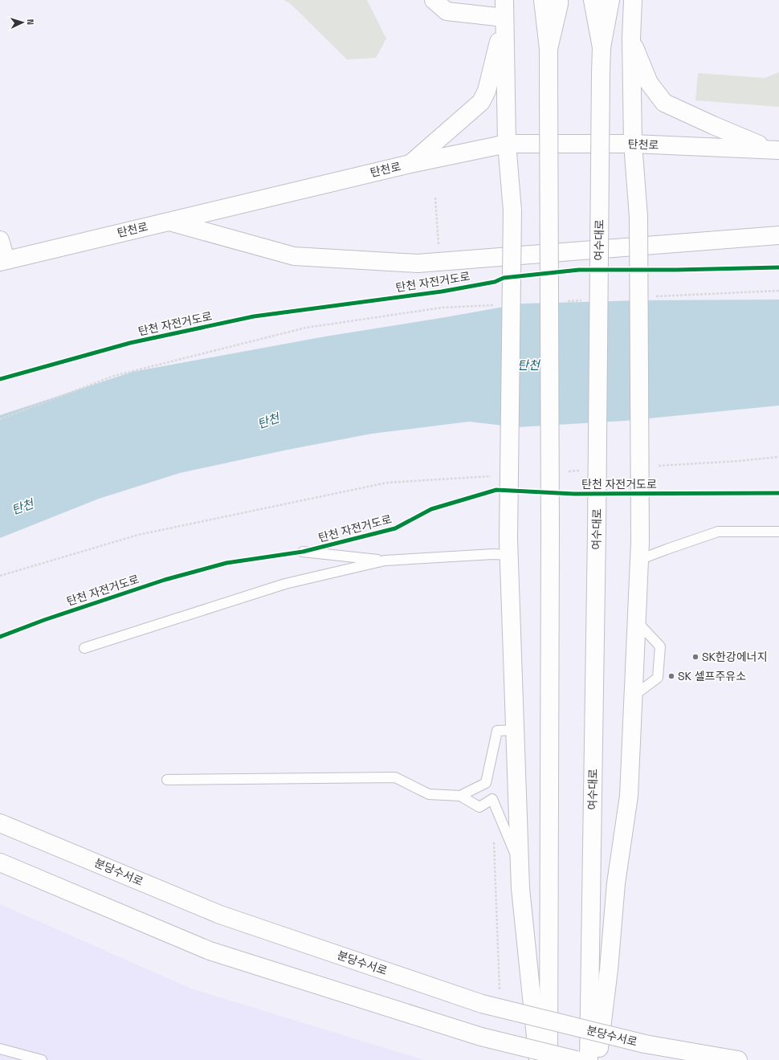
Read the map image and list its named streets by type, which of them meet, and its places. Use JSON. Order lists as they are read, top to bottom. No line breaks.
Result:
{"streets":{"main road":["탄천로","여수대로","분당수서로"],"cycle path":["탄천 자전거도로"]},"water":["탄천"],"places":["SK한강에너지","SK 셀프주유소"],"north":"right"}
